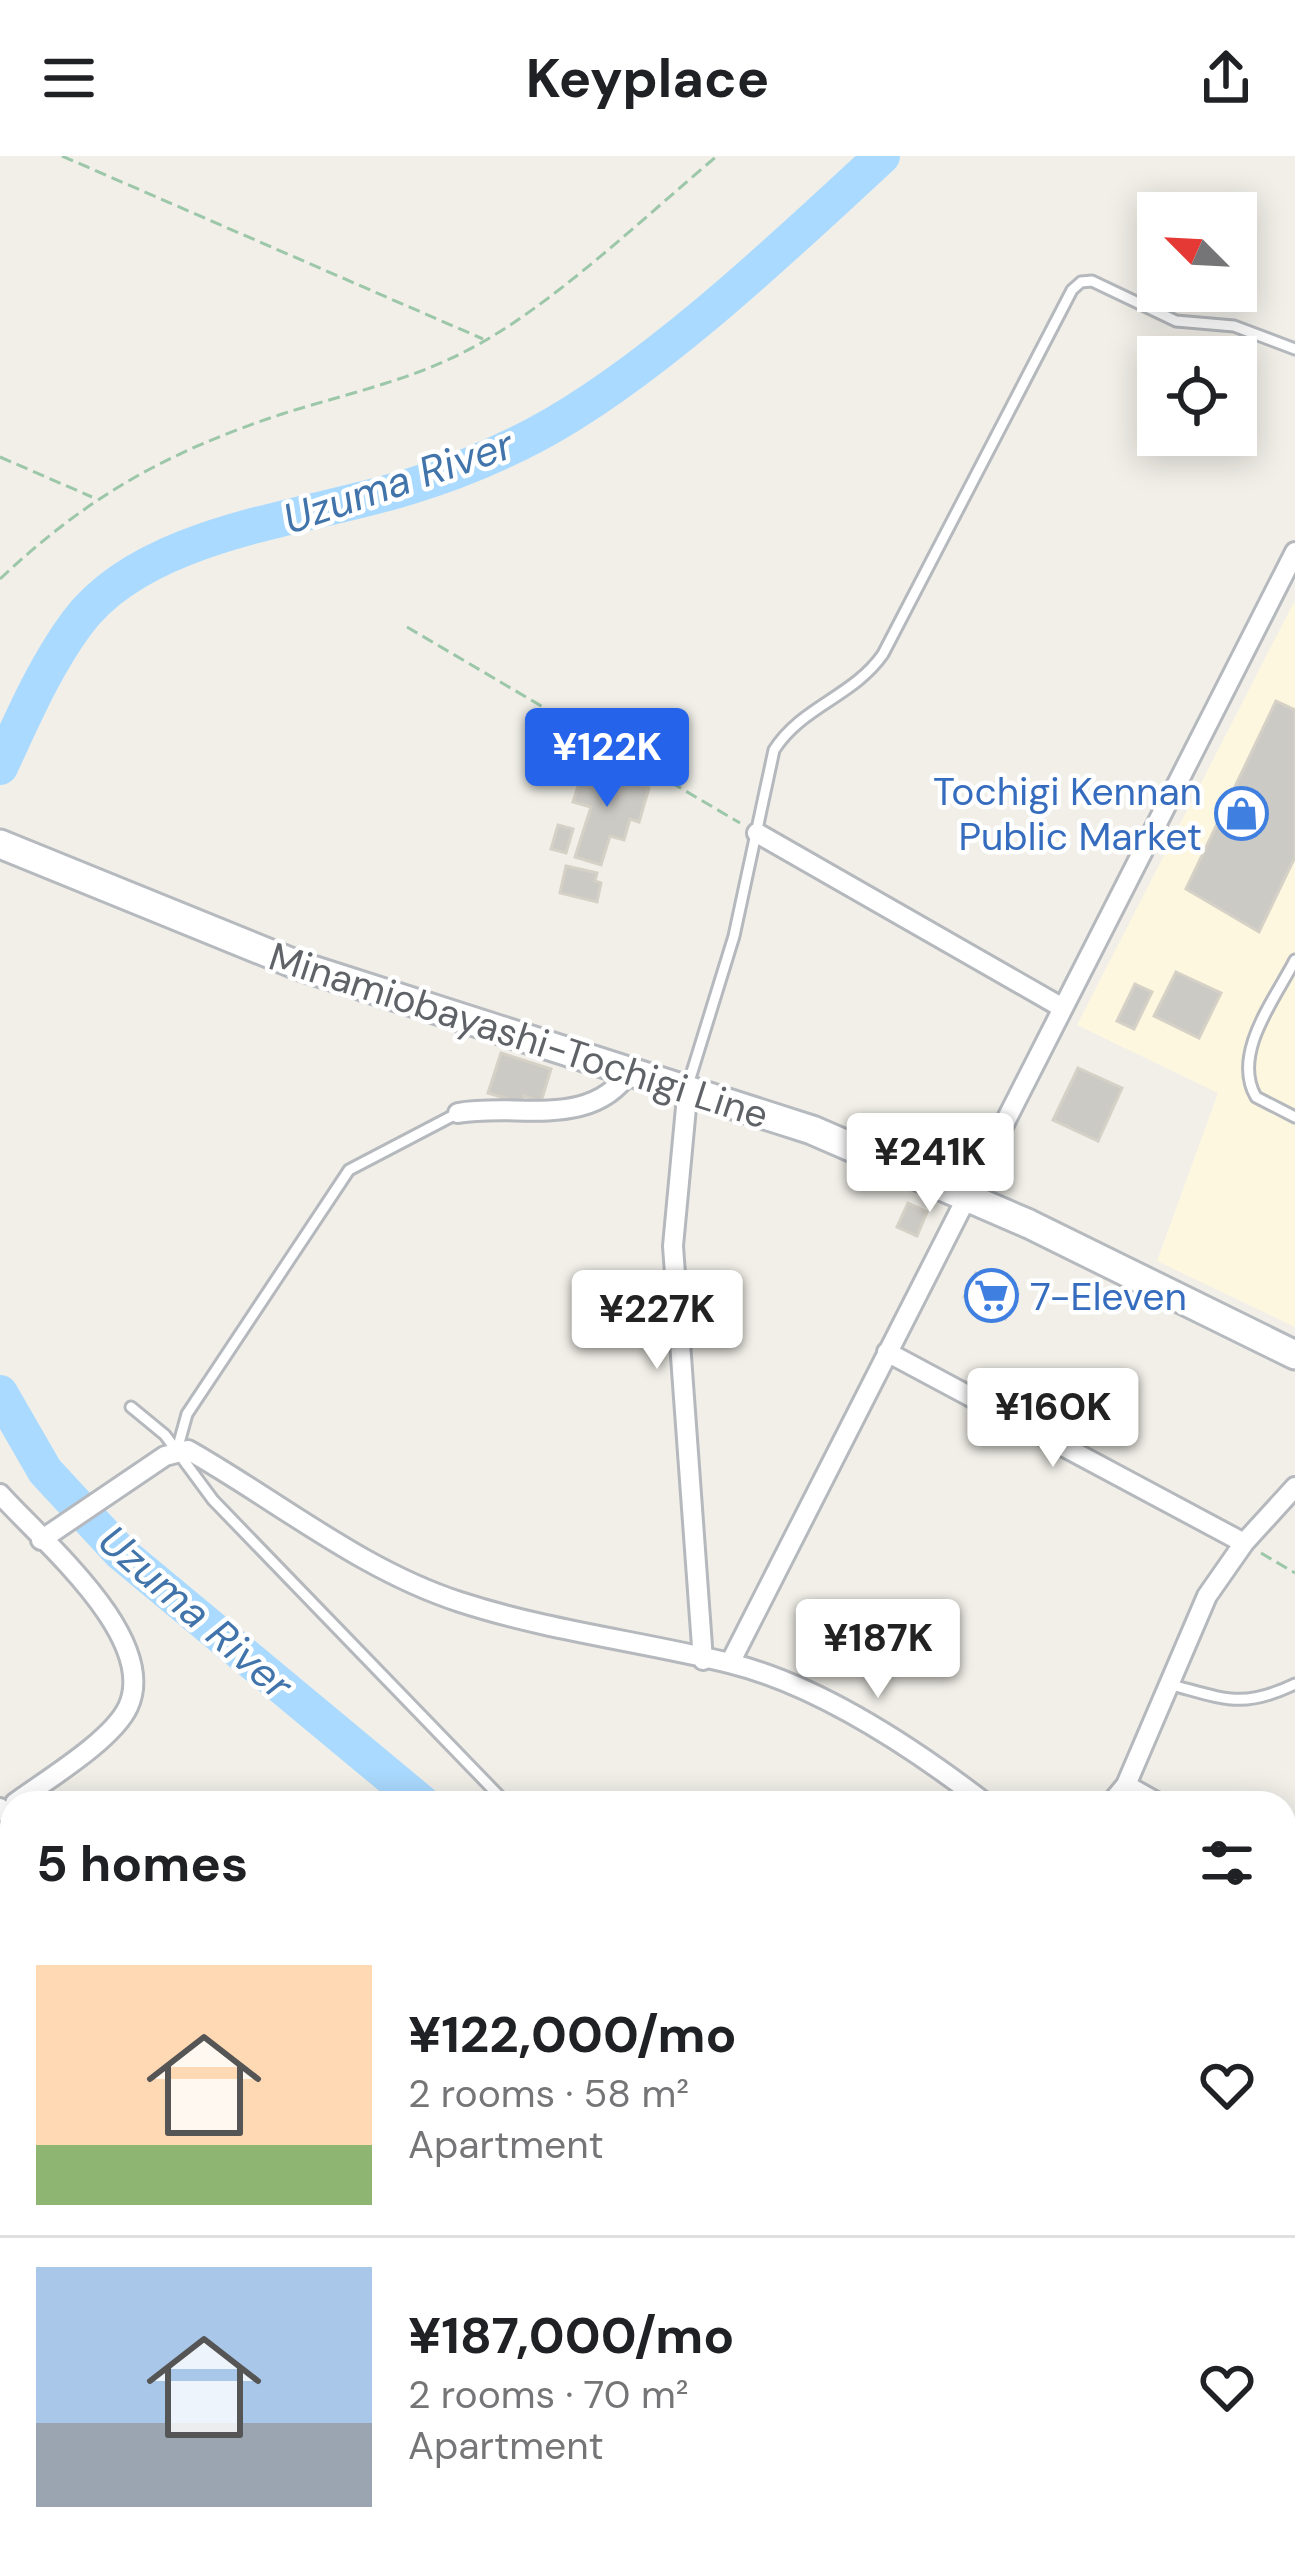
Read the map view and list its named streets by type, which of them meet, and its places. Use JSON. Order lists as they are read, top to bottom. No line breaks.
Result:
{"streets":{"main road":["Minamiobayashi-Tochigi Line"]},"water":["Uzuma River"],"places":{"shop":["Tochigi Kennan Public Market"],"supermarket":["7-Eleven"]},"north":"top left","page":{"header":"Keyplace","price":["¥122K","¥241K","¥227K","¥160K","¥187K"],"heading":"5 homes","list":[{"name":"¥122,000/mo","note":"2 rooms · 58 m² · Apartment"},{"name":"¥187,000/mo","note":"2 rooms · 70 m² · Apartment"}]}}
